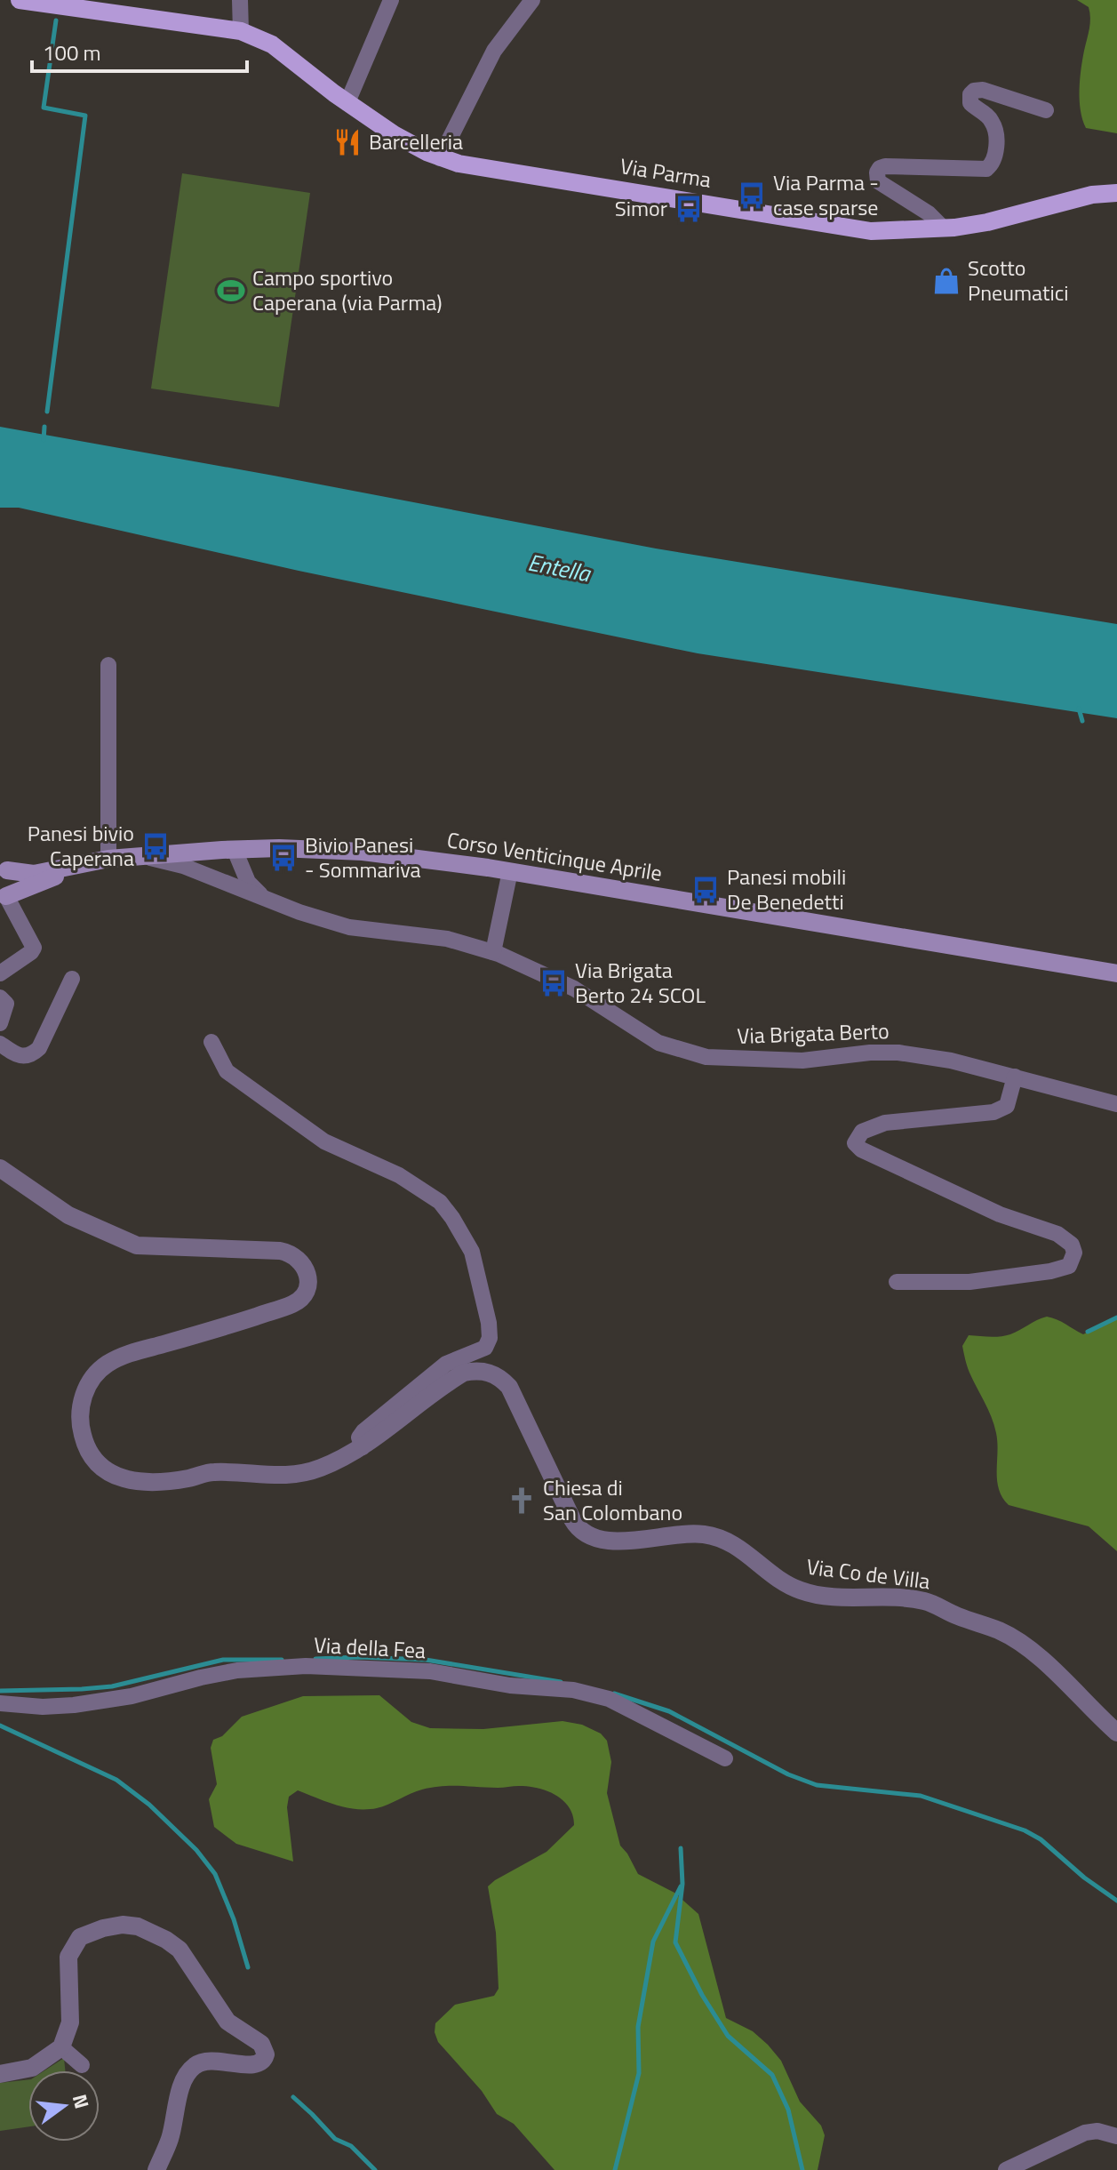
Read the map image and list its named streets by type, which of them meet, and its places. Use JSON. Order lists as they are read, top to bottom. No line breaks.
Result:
{"streets":{"main road":["Via Parma","Corso Venticinque Aprile"],"street":["Via Brigata Berto","Via Co de Villa","Via della Fea"]},"crossings":[["Corso Venticinque Aprile","Via Brigata Berto"]],"water":["Entella"],"places":{"restaurant":["Barcelleria"],"bus stop":["Via Parma - case sparse","Simor","Panesi bivio Caperana","Bivio Panesi - Sommariva","Panesi mobili De Benedetti","Via Brigata Berto 24 SCOL"],"shop":["Scotto Pneumatici"],"sports":["Campo sportivo Caperana (via Parma)"],"church":["Chiesa di San Colombano"]},"scale_bar":"100 m","north":"right"}
